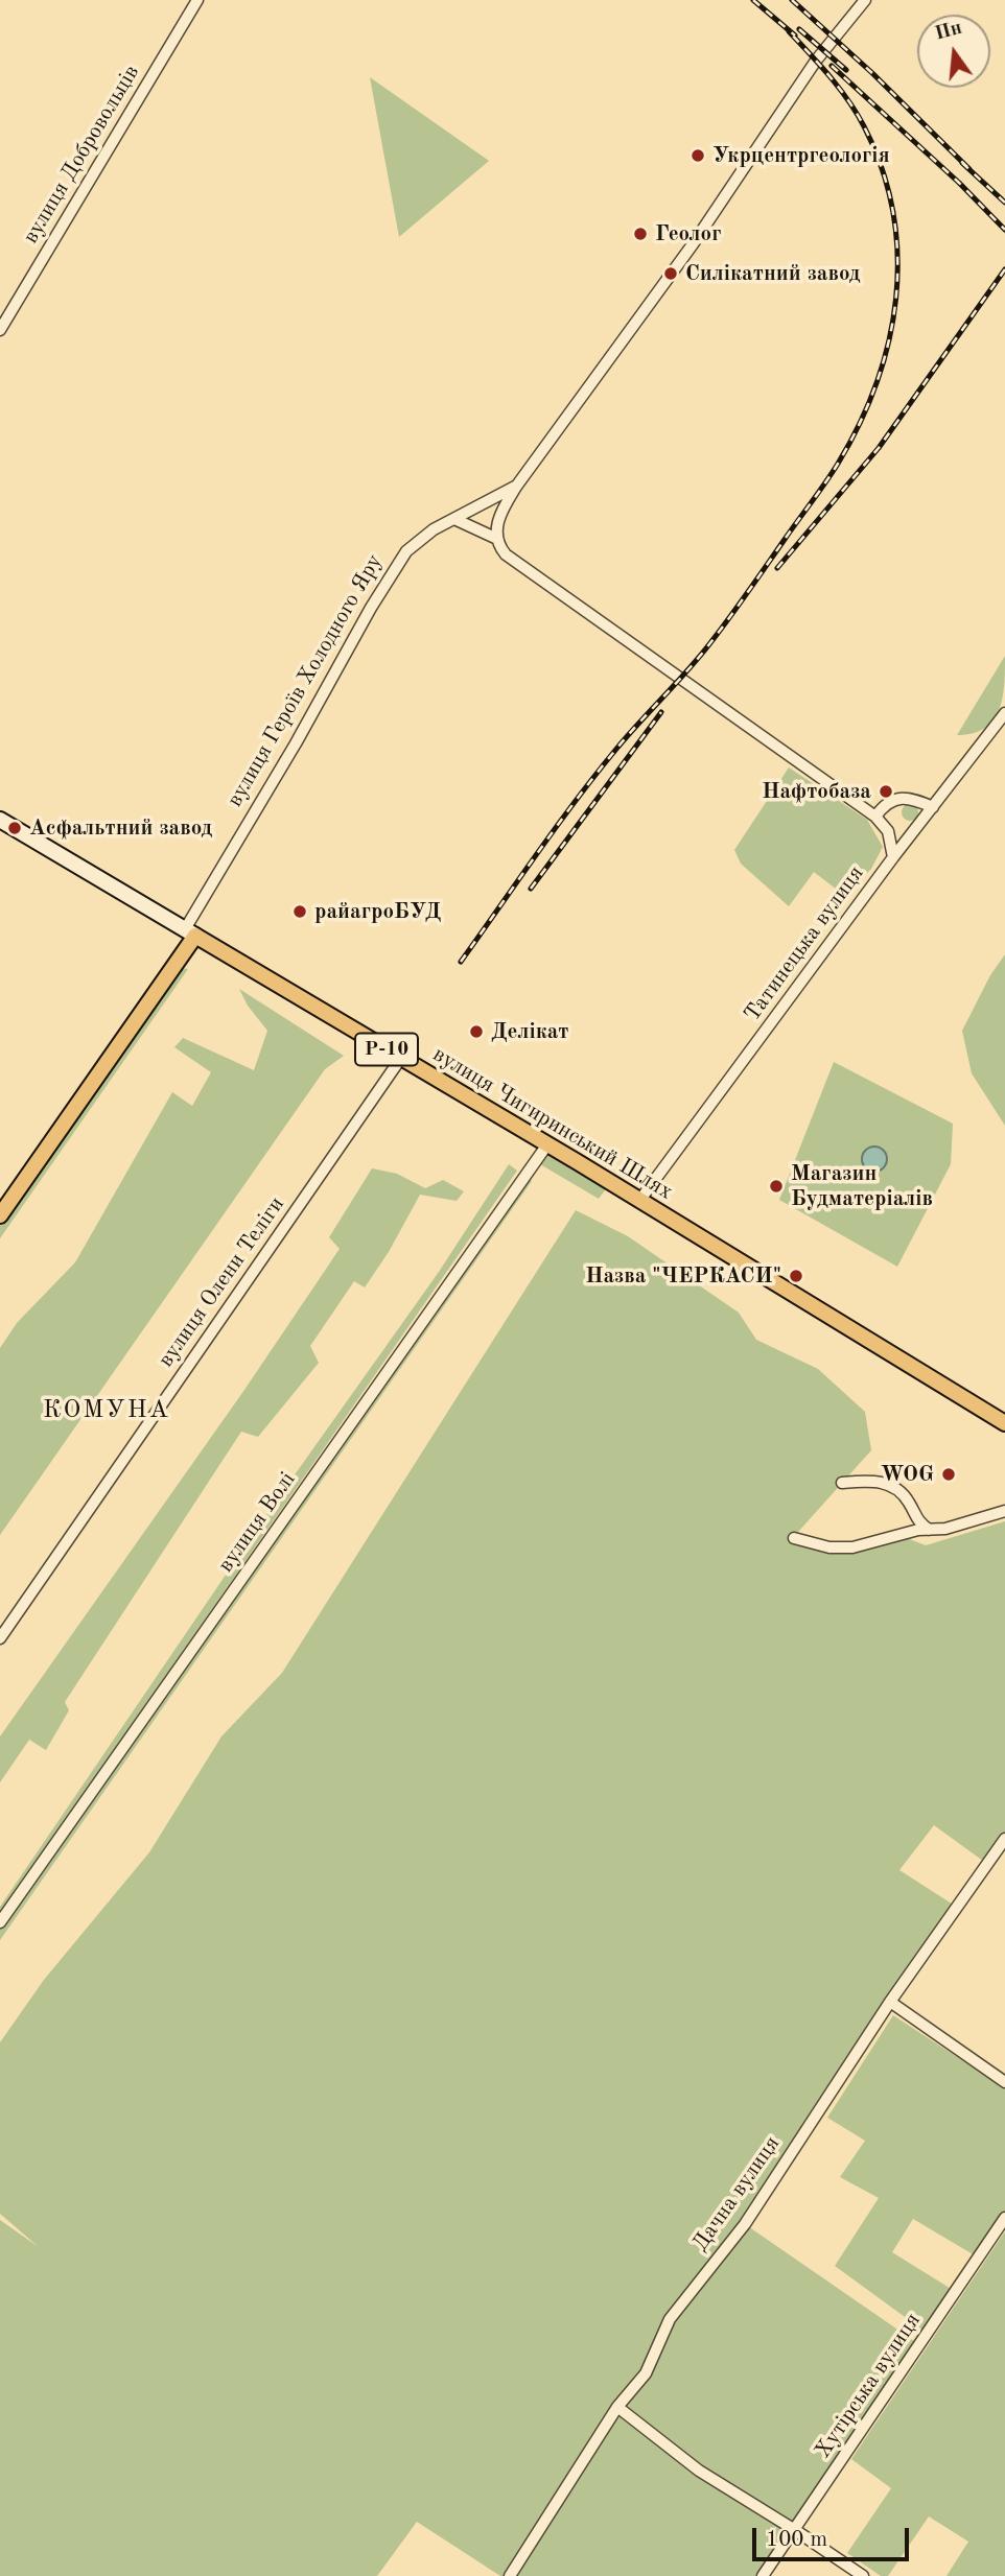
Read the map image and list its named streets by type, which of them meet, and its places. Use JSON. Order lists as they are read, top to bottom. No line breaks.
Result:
{"streets":{"main road":["вулиця Героїв Холодного Яру","Р-10","вулиця Чигиринський Шлях"],"street":["вулиця Добровольців","Татинецька вулиця","вулиця Олени Теліги","вулиця Волі","Дачна вулиця","Хутірська вулиця"]},"crossings":[["вулиця Героїв Холодного Яру","вулиця Чигиринський Шлях"],["Татинецька вулиця","вулиця Чигиринський Шлях"],["вулиця Чигиринський Шлях","вулиця Олени Теліги"],["вулиця Чигиринський Шлях","вулиця Волі"]],"districts":["КОМУНА"],"places":["Укрцентргеологія","Геолог","Силікатний завод","Нафтобаза","Асфальтний завод","райагроБУД","Делікат","Магазин Будматеріалів","Назва \"ЧЕРКАСИ\"","WOG"],"scale_bar":"100 m","north":"top"}
